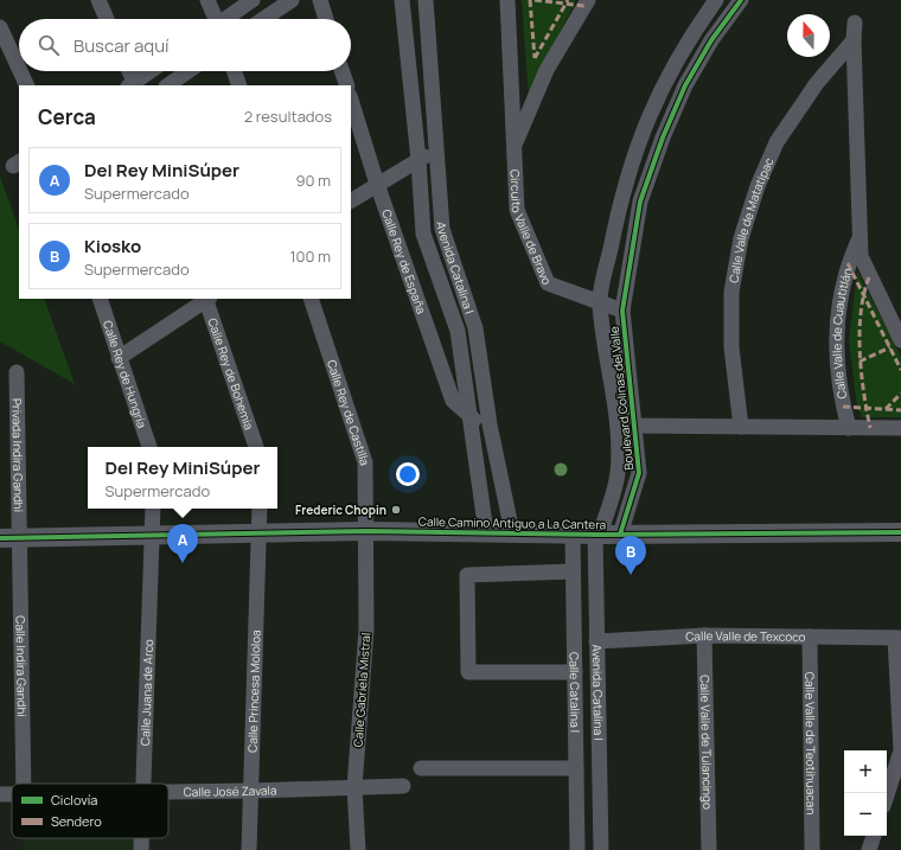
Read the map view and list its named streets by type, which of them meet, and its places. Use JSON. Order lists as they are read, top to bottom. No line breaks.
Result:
{"streets":{"street":["Calle Valle de Matatipac","Circuito Valle de Bravo","Calle Rey de España","Avenida Catalina I","Calle Valle de Cuautitlán","Calle Rey de Hungría","Calle Rey de Bohemia","Boulevard Colinas del Valle","Calle Rey de Castilla","Privada Indira Gandhi","Calle Camino Antiguo a La Cantera","Calle Valle de Texcoco","Calle Indira Gandhi","Calle Gabriela Mistral","Calle Princesa Mololoa","Calle Juana de Arco","Calle Catalina I","Calle Valle de Tulancingo","Calle Valle de Teotihuacan","Calle José Zavala"]},"crossings":[["Circuito Valle de Bravo","Boulevard Colinas del Valle"],["Calle Rey de España","Avenida Catalina I"],["Avenida Catalina I","Boulevard Colinas del Valle"],["Avenida Catalina I","Calle Camino Antiguo a La Cantera"],["Avenida Catalina I","Calle Valle de Texcoco"],["Boulevard Colinas del Valle","Calle Camino Antiguo a La Cantera"],["Calle Rey de Castilla","Calle Camino Antiguo a La Cantera"],["Calle Rey de Castilla","Calle Gabriela Mistral"],["Privada Indira Gandhi","Calle Camino Antiguo a La Cantera"],["Privada Indira Gandhi","Calle Indira Gandhi"],["Calle Camino Antiguo a La Cantera","Calle Indira Gandhi"],["Calle Camino Antiguo a La Cantera","Calle Gabriela Mistral"],["Calle Camino Antiguo a La Cantera","Calle Princesa Mololoa"],["Calle Camino Antiguo a La Cantera","Calle Juana de Arco"],["Calle Camino Antiguo a La Cantera","Calle Catalina I"],["Calle Valle de Texcoco","Calle Valle de Tulancingo"],["Calle Valle de Texcoco","Calle Valle de Teotihuacan"],["Calle Gabriela Mistral","Calle José Zavala"],["Calle Princesa Mololoa","Calle José Zavala"]],"places":["Frederic Chopin"],"legend":["Ciclovía","Sendero"],"north":"top","page":{"search":"Buscar aquí","heading":["Cerca","2 resultados"],"list":[{"mark":"A","name":"Del Rey MiniSúper","note":"Supermercado","value":"90 m"},{"mark":"B","name":"Kiosko","note":"Supermercado","value":"100 m"}],"popup":["Del Rey MiniSúper","Supermercado"],"pins":["A","B"],"map_buttons":["+","−"]}}
